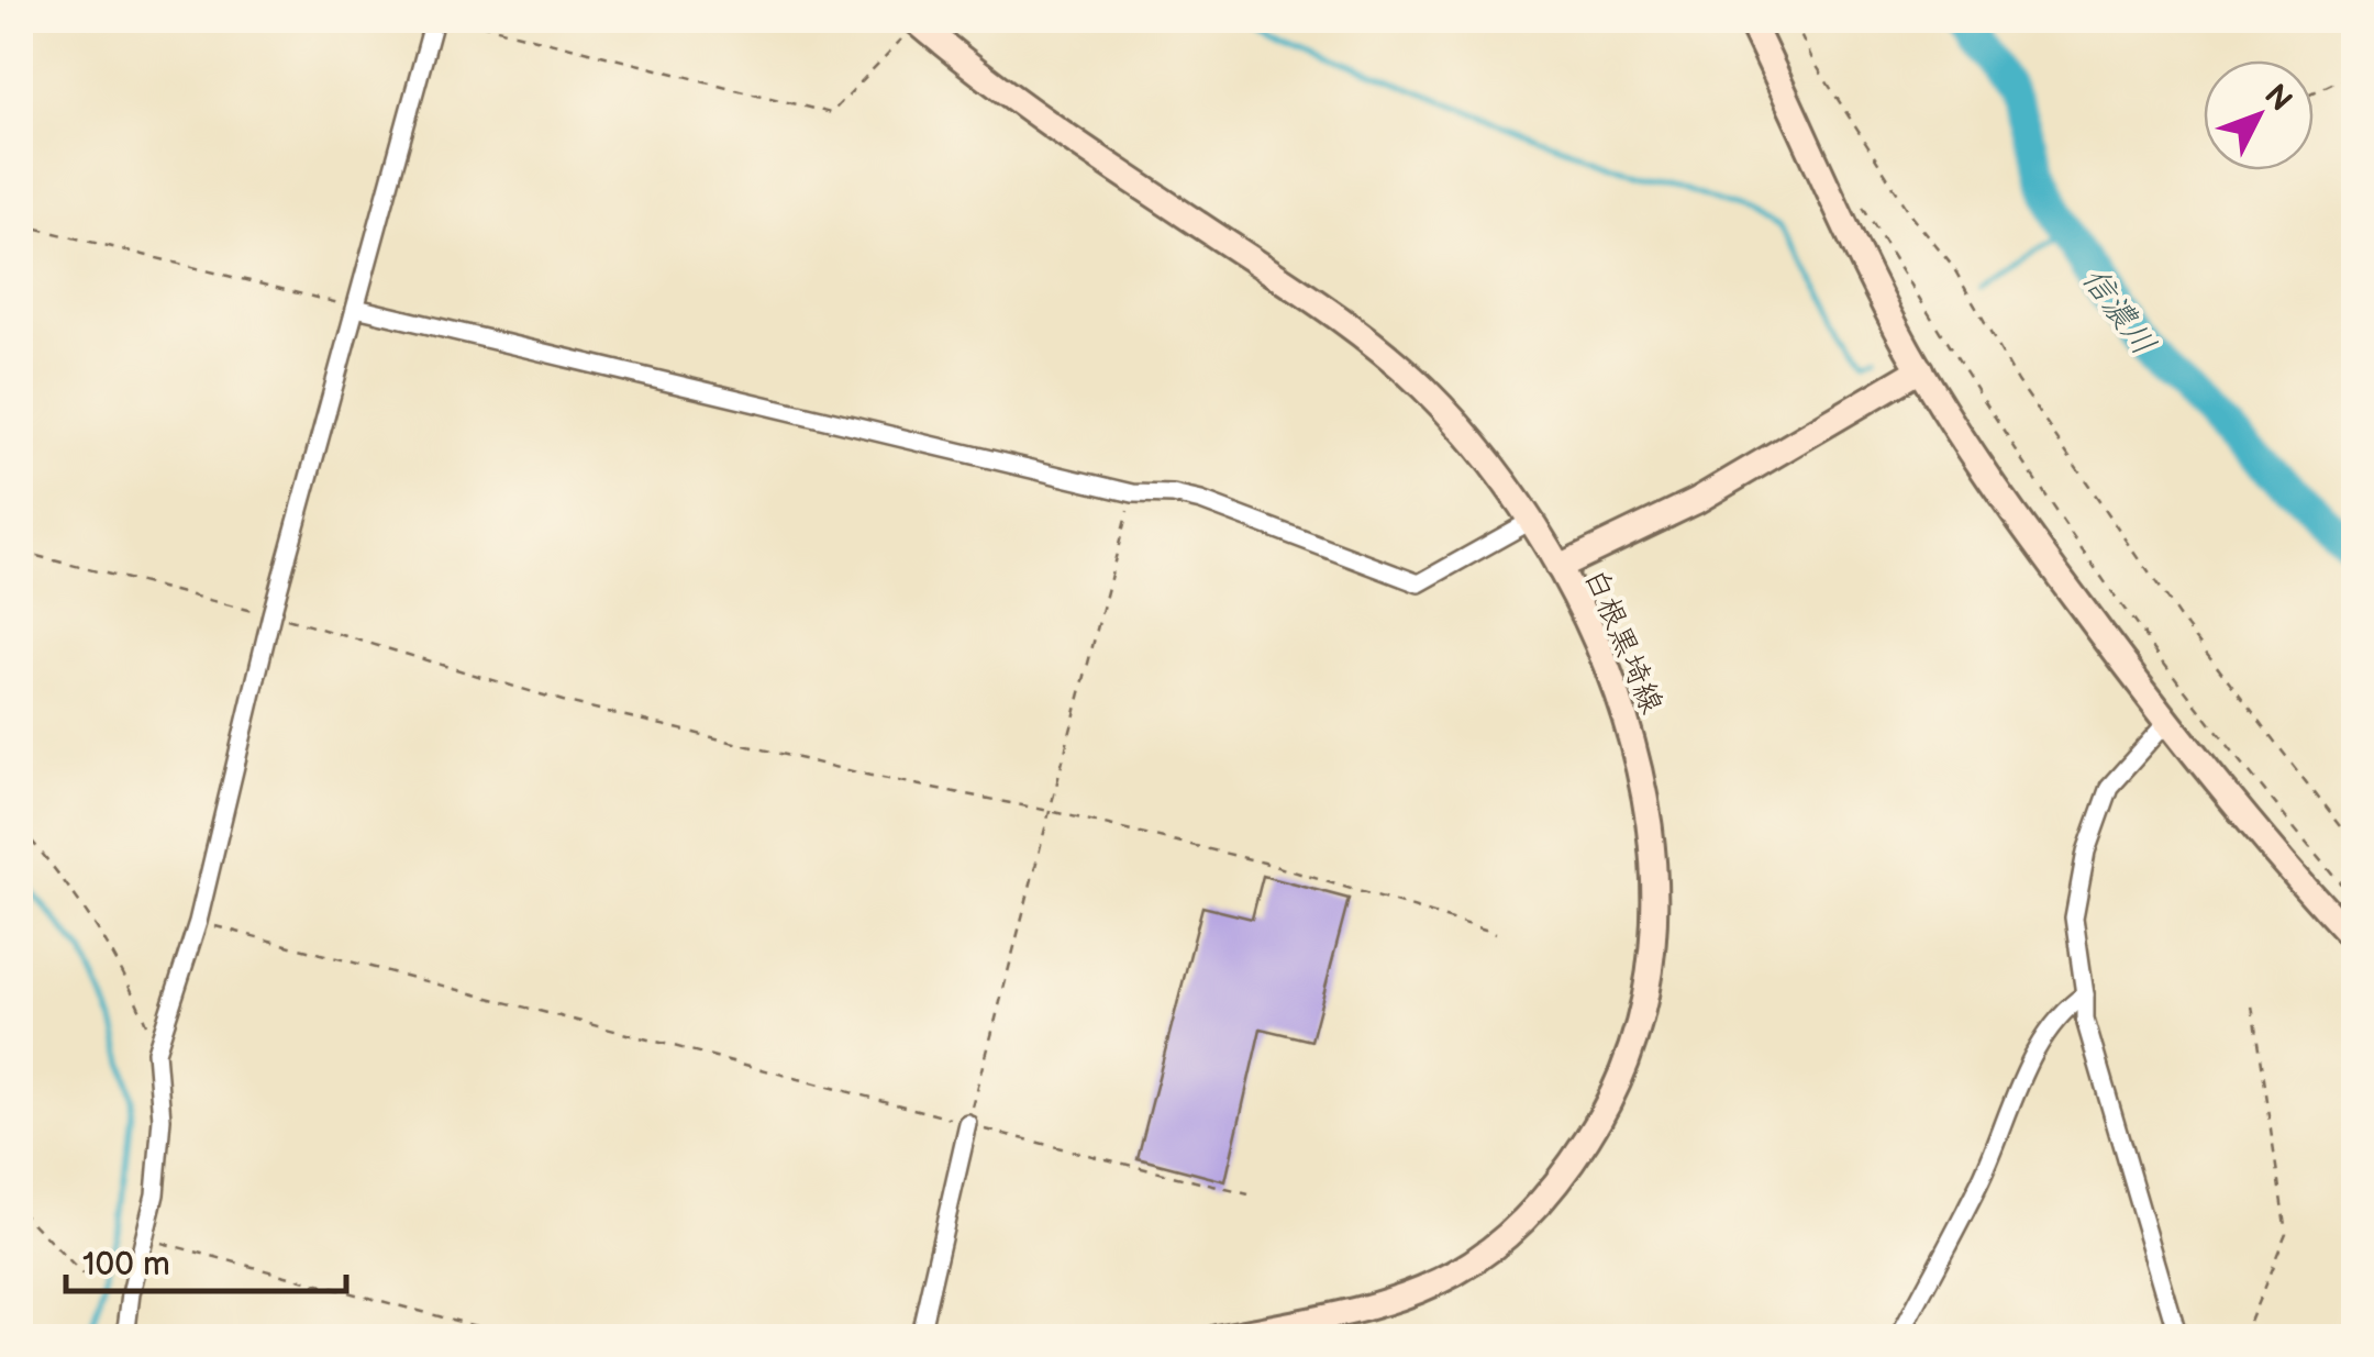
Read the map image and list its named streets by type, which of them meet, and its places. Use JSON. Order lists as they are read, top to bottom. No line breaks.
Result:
{"streets":{"main road":["白根黒埼線"]},"water":["信濃川"],"scale_bar":"100 m","north":"top right"}
